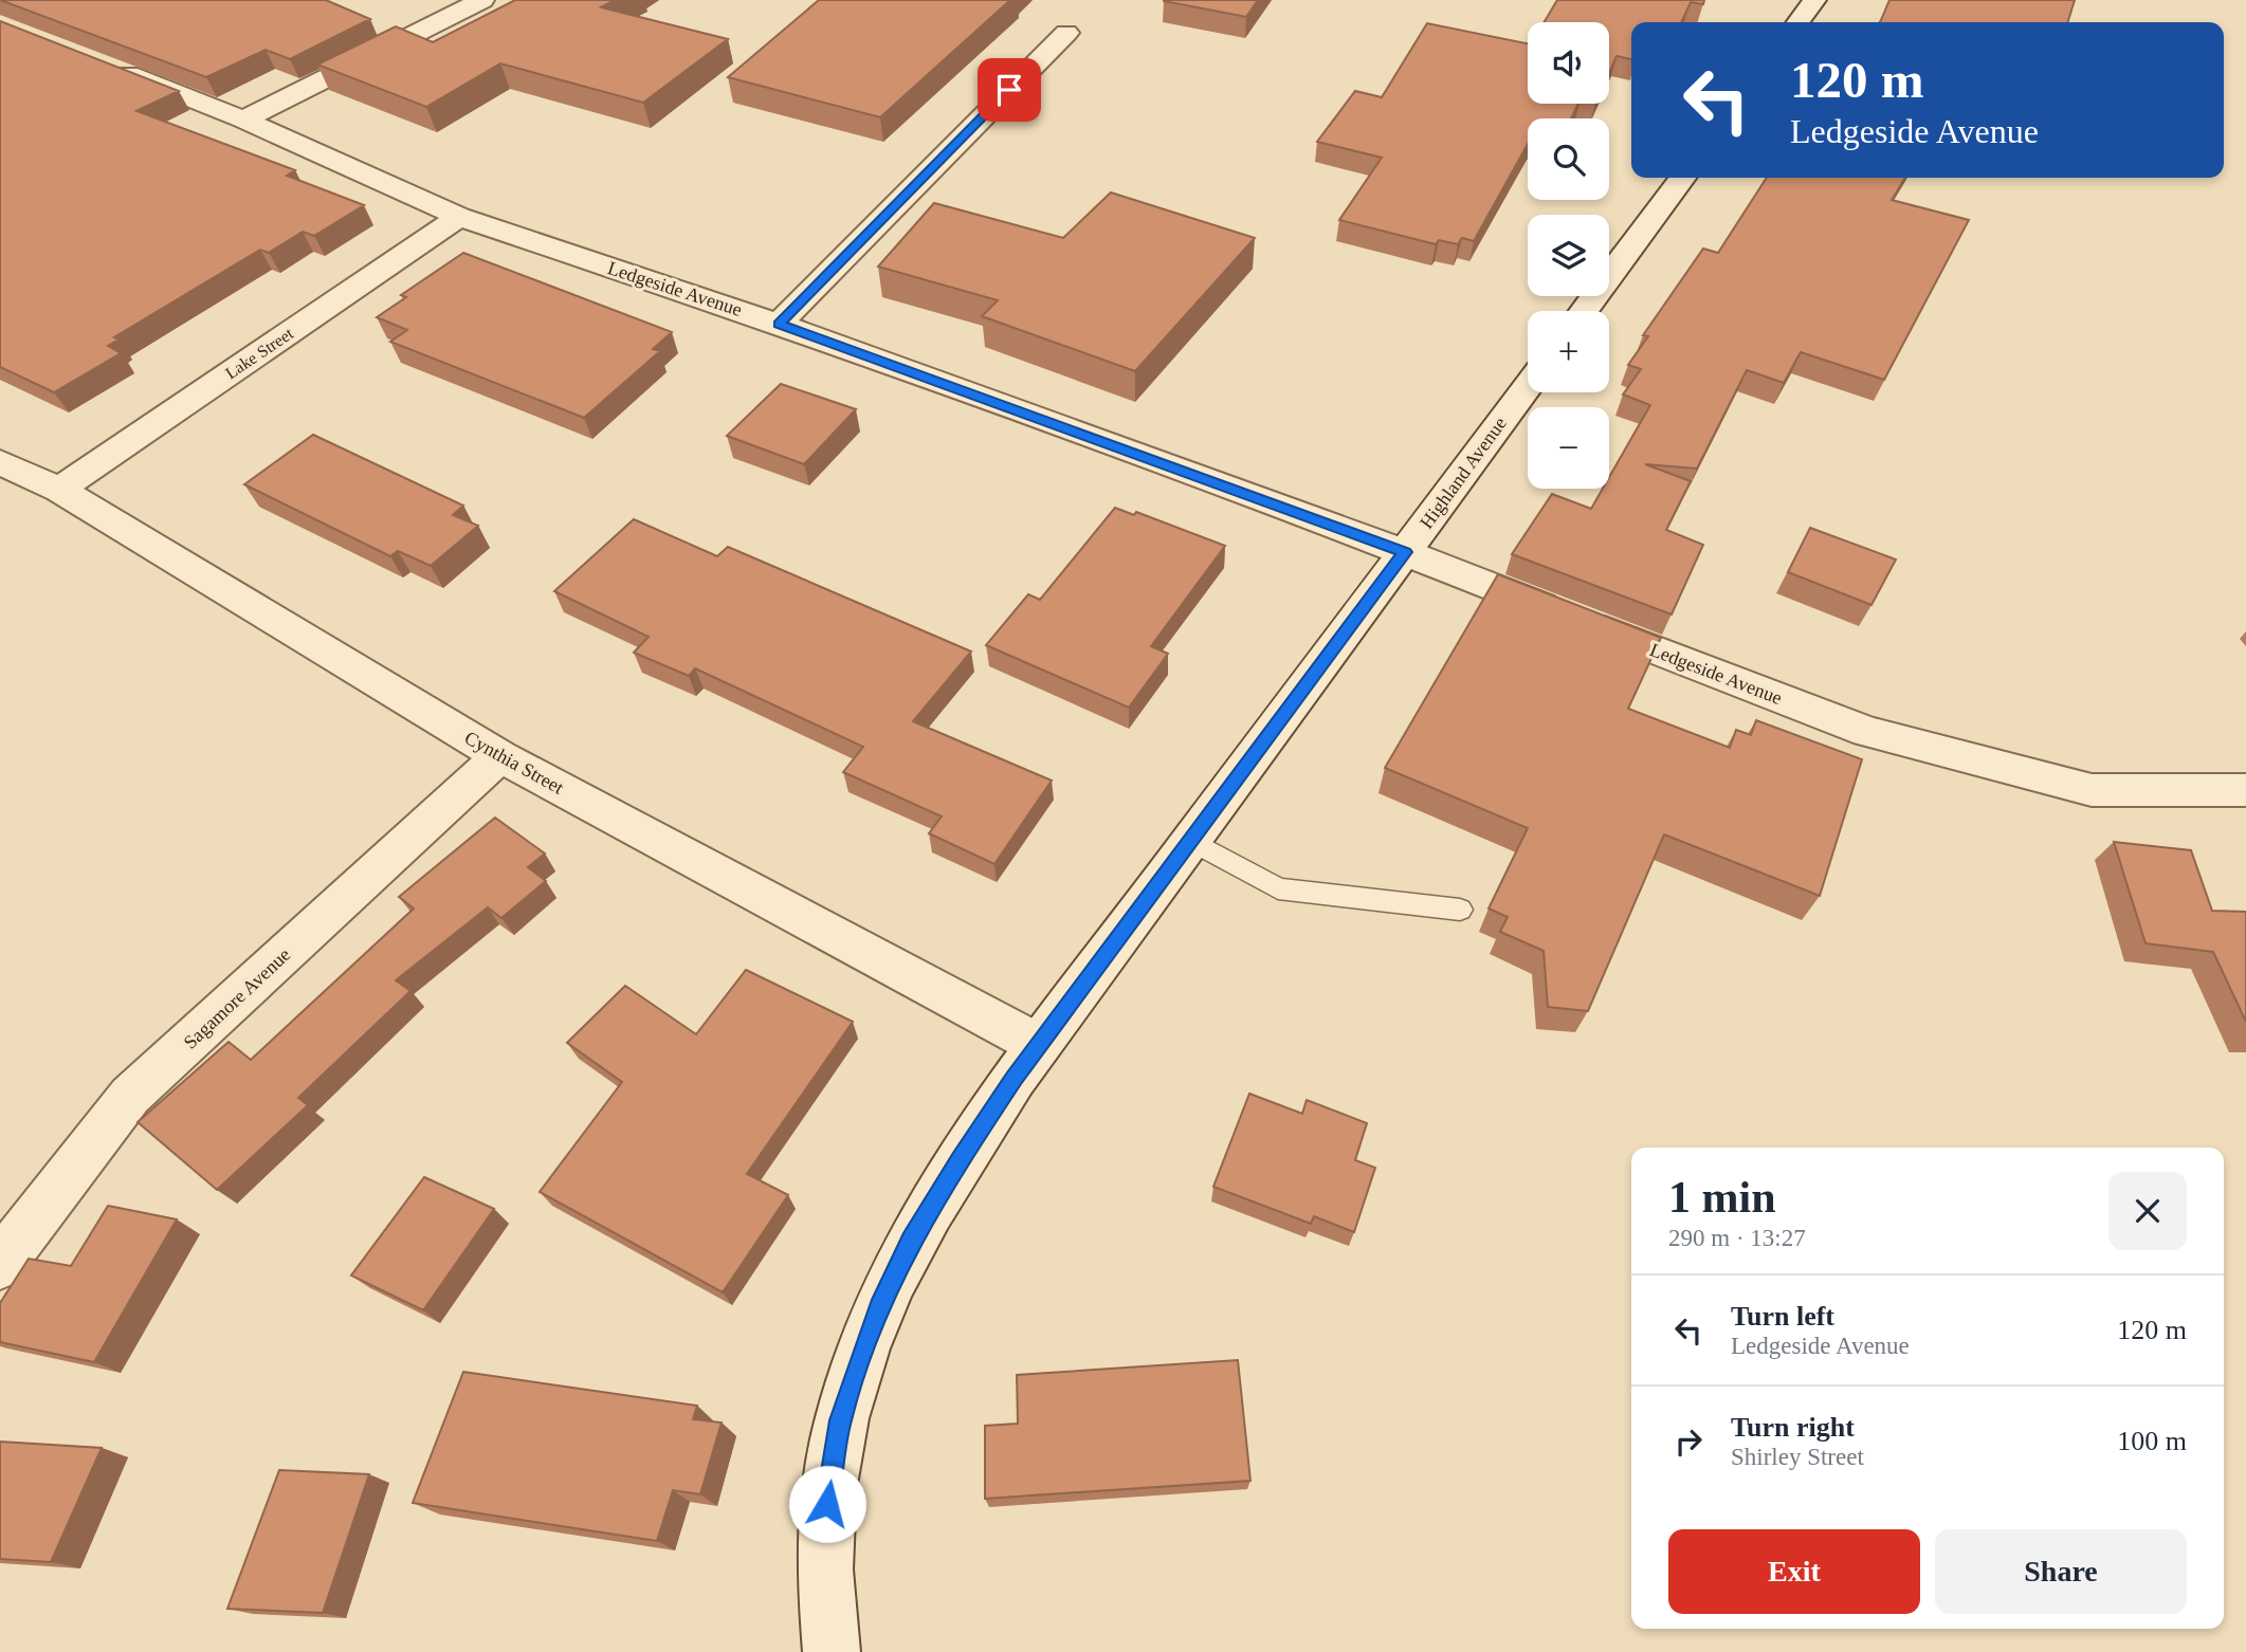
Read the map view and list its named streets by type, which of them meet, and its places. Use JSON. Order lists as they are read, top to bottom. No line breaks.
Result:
{"streets":{"street":["Ledgeside Avenue","Lake Street","Highland Avenue","Cynthia Street","Sagamore Avenue"]},"crossings":[["Ledgeside Avenue","Lake Street"],["Ledgeside Avenue","Highland Avenue"],["Lake Street","Cynthia Street"],["Highland Avenue","Cynthia Street"],["Cynthia Street","Sagamore Avenue"]],"page":{"map_buttons":["+","−"],"turn":["120 m","Ledgeside Avenue"],"heading":["1 min","290 m · 13:27"],"list":[{"name":"Turn left","note":"Ledgeside Avenue","value":"120 m"},{"name":"Turn right","note":"Shirley Street","value":"100 m"}],"buttons":["Exit","Share"]}}
